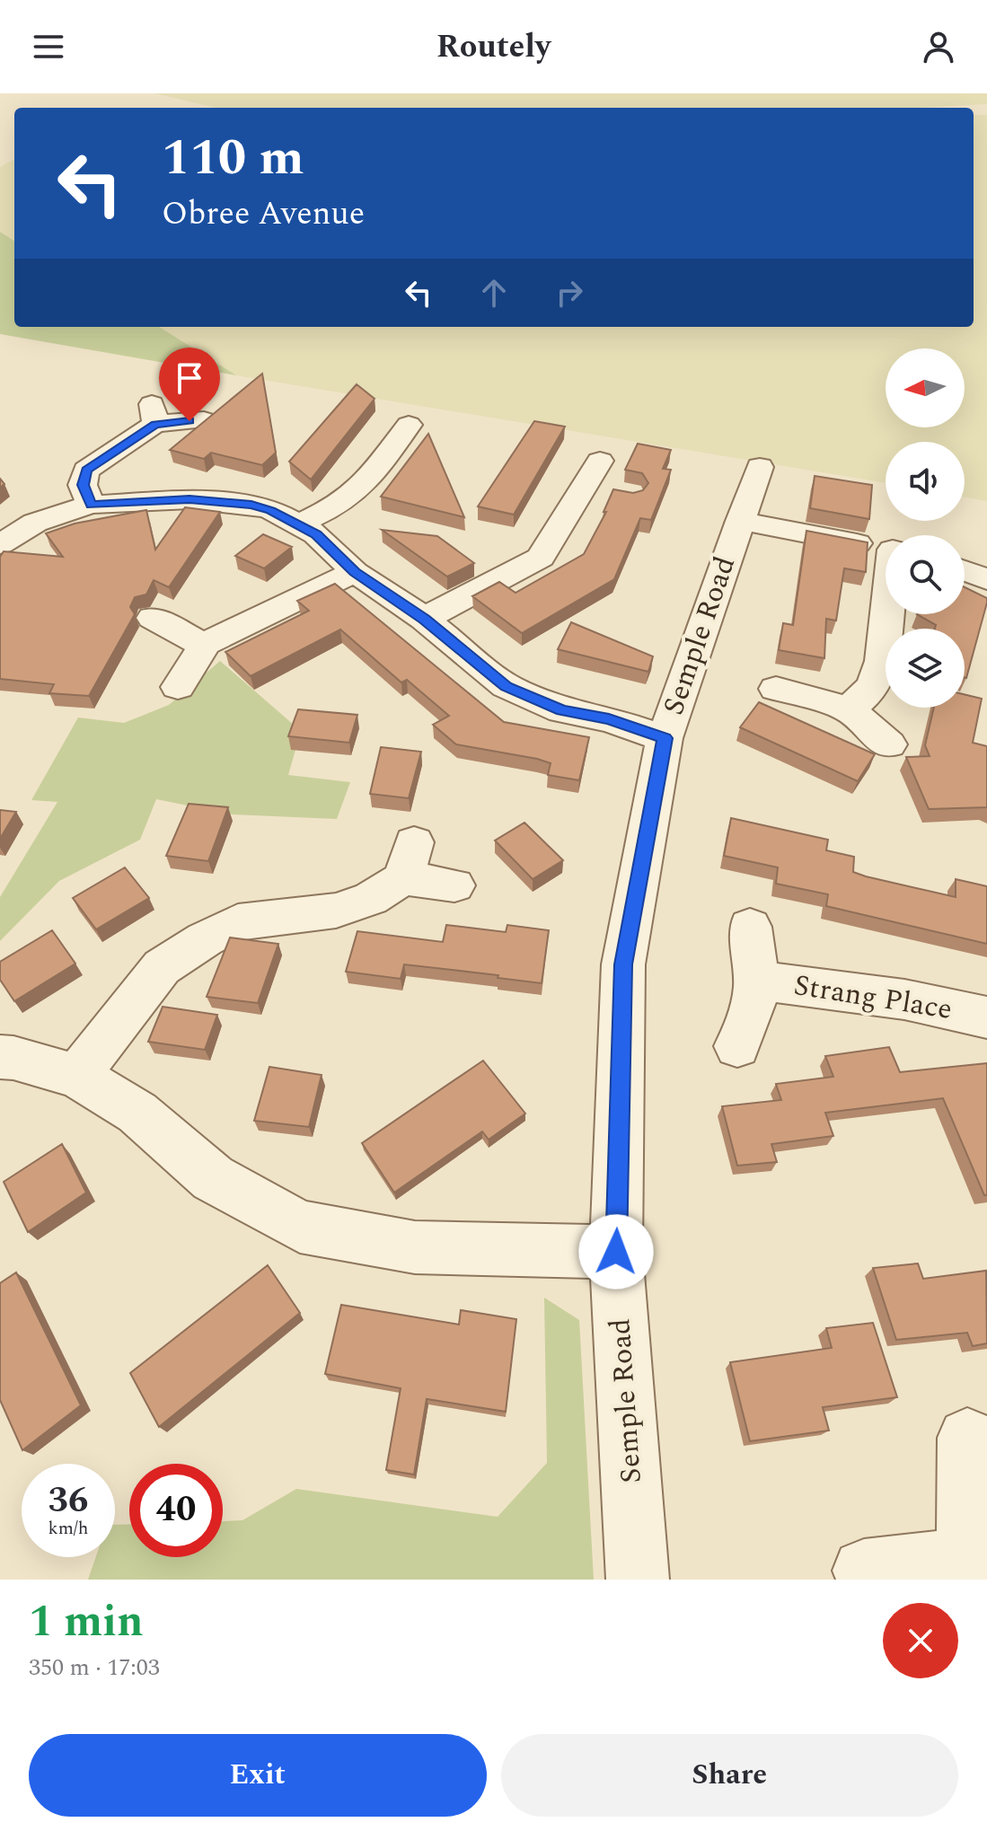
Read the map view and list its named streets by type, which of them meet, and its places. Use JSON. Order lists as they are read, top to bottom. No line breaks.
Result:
{"streets":{"street":["Semple Road","Strang Place"]},"north":"left","page":{"header":"Routely","turn":["110 m","Obree Avenue"],"speed":"36 km/h","limit":"40","heading":["1 min","350 m · 17:03"],"buttons":["Exit","Share"]}}
